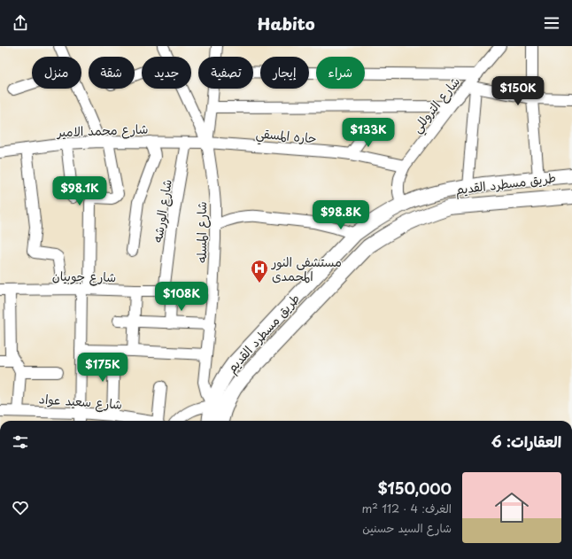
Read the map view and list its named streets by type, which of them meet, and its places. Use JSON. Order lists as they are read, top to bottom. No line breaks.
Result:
{"streets":{"main road":["طريق مسطرد القديم"],"street":["شارع التروللي","شارع محمد الامير","حاره المسقي","شارع الورشه","شارع المسله","شارع جوبيان","شارع سعيد عواد"]},"crossings":[["شارع التروللي","حاره المسقي"],["شارع التروللي","طريق مسطرد القديم"],["شارع محمد الامير","حاره المسقي"],["شارع محمد الامير","شارع الورشه"],["شارع محمد الامير","شارع المسله"],["حاره المسقي","شارع المسله"],["طريق مسطرد القديم","شارع المسله"],["شارع الورشه","شارع جوبيان"]],"places":{"hospital":["مستشفى النور المحمدى"]},"page":{"header":"Habito","chip":["شراء","إيجار","تصفية","جديد","شقة","منزل"],"price":["$150K","$133K","$98.1K","$98.8K","$108K","$175K"],"heading":"العقارات: 6","list":[{"name":"$150,000","note":"الغرف: 4 · 112 m² · شارع السيد حسنين"}]}}
